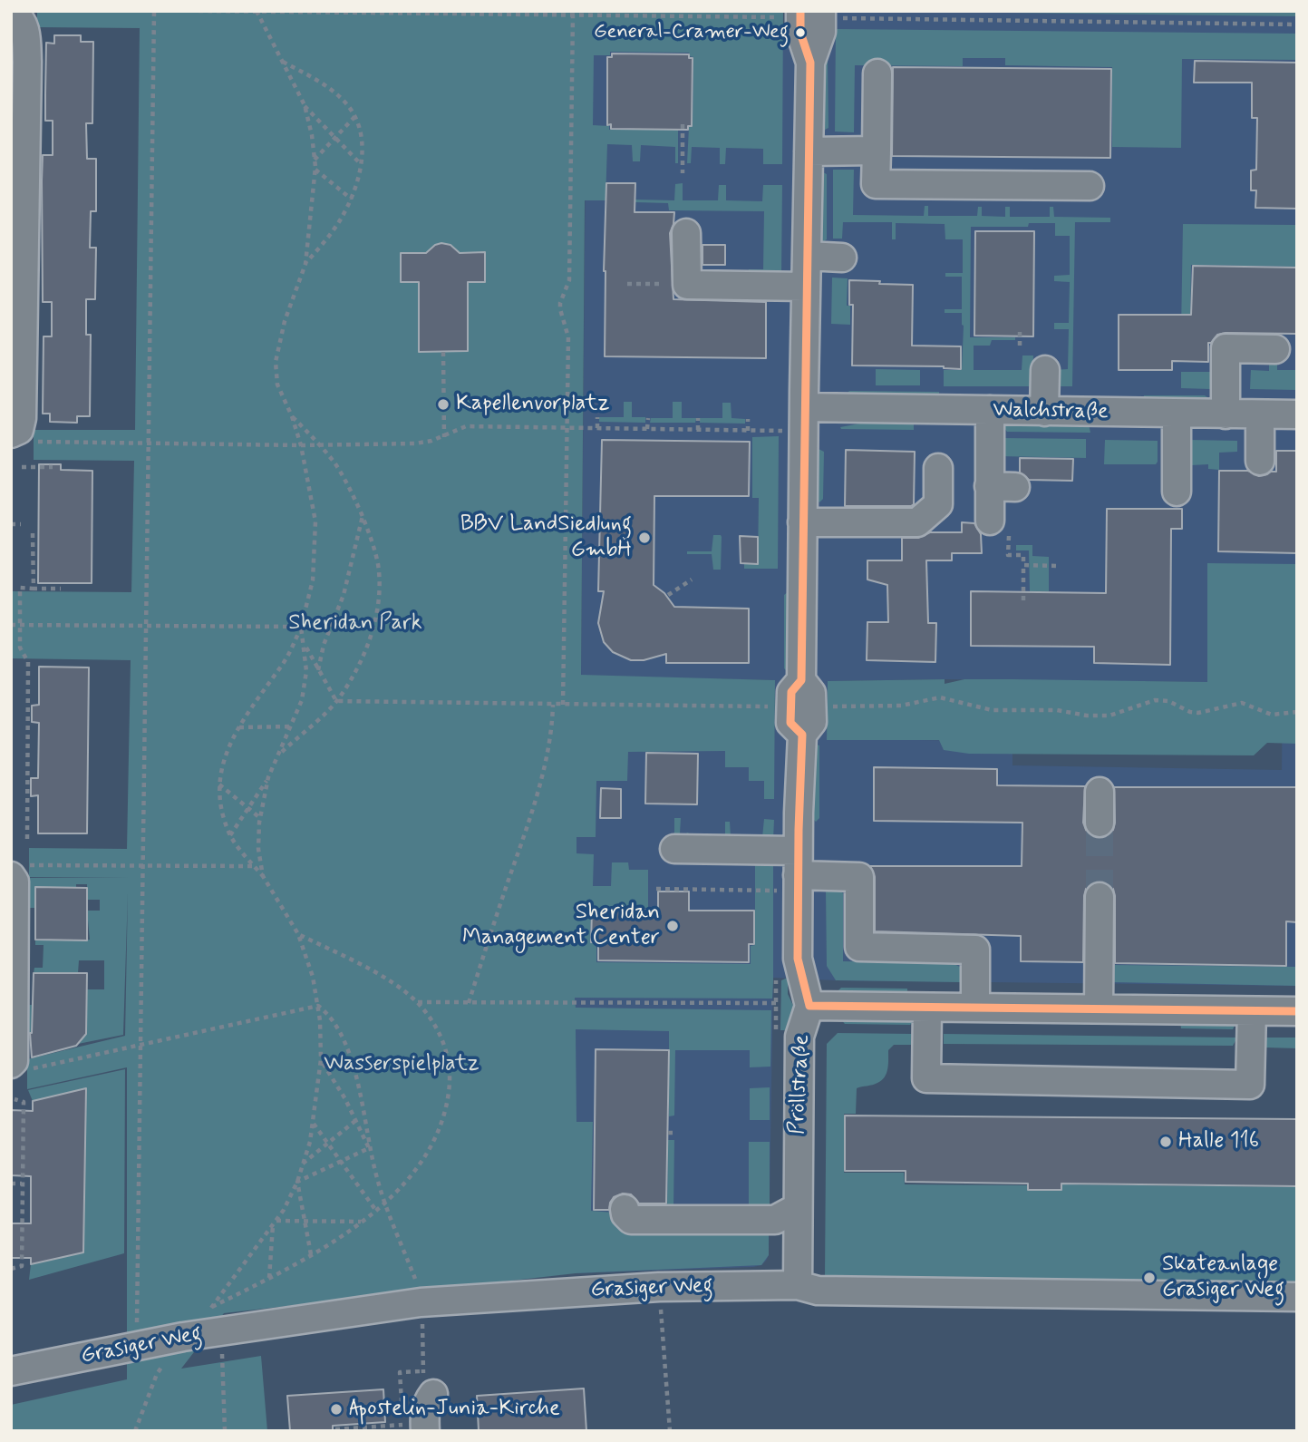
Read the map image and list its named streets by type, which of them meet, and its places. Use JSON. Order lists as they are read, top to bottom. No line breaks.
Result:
{"streets":{"street":["Walchstraße","Pröllstraße","Grasiger Weg"]},"crossings":[["Walchstraße","Pröllstraße"],["Pröllstraße","Grasiger Weg"]],"parks":["Sheridan Park","Wasserspielplatz"],"places":["General-Cramer-Weg","Kapellenvorplatz","BBV LandSiedlung GmbH","Sheridan Management Center","Halle 116","Skateanlage Grasiger Weg","Apostelin-Junia-Kirche"]}
